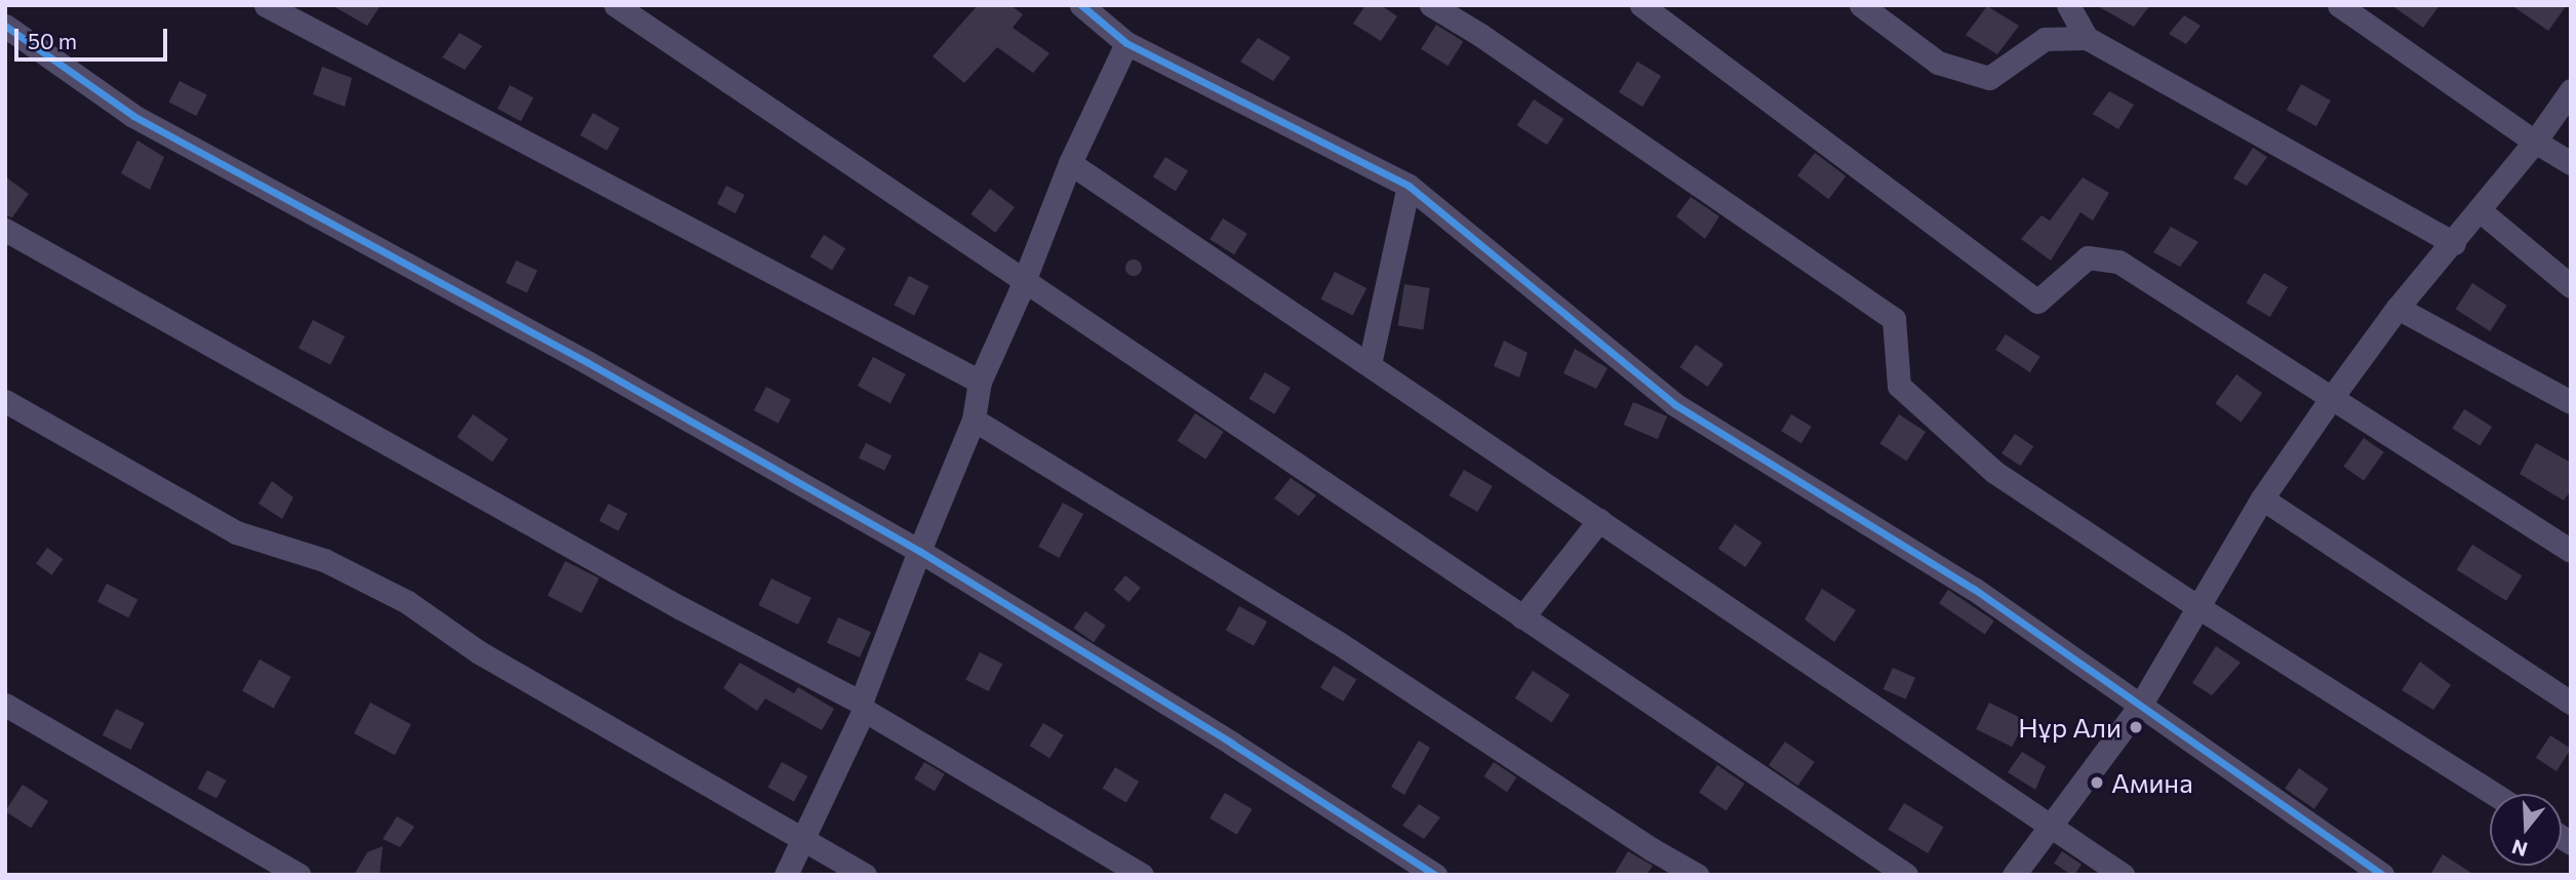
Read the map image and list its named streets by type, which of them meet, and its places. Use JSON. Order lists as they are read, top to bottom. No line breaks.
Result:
{"places":["Нұр Али","Амина"],"scale_bar":"50 m","north":"bottom"}
